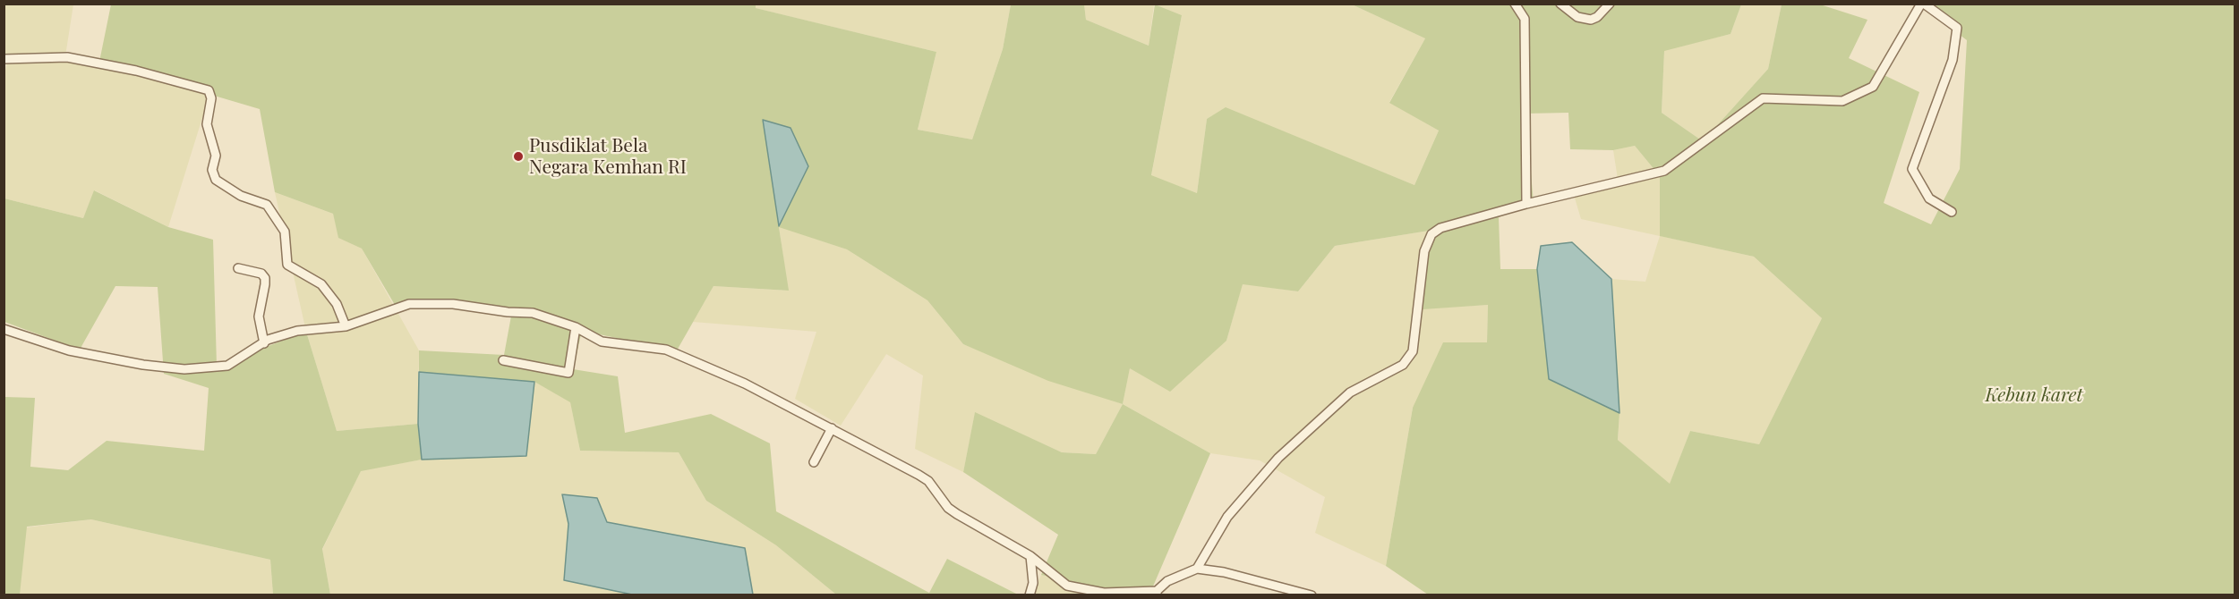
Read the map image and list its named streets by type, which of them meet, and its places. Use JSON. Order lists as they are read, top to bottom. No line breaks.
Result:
{"parks":["Kebun karet"],"places":["Pusdiklat Bela Negara Kemhan RI"]}
